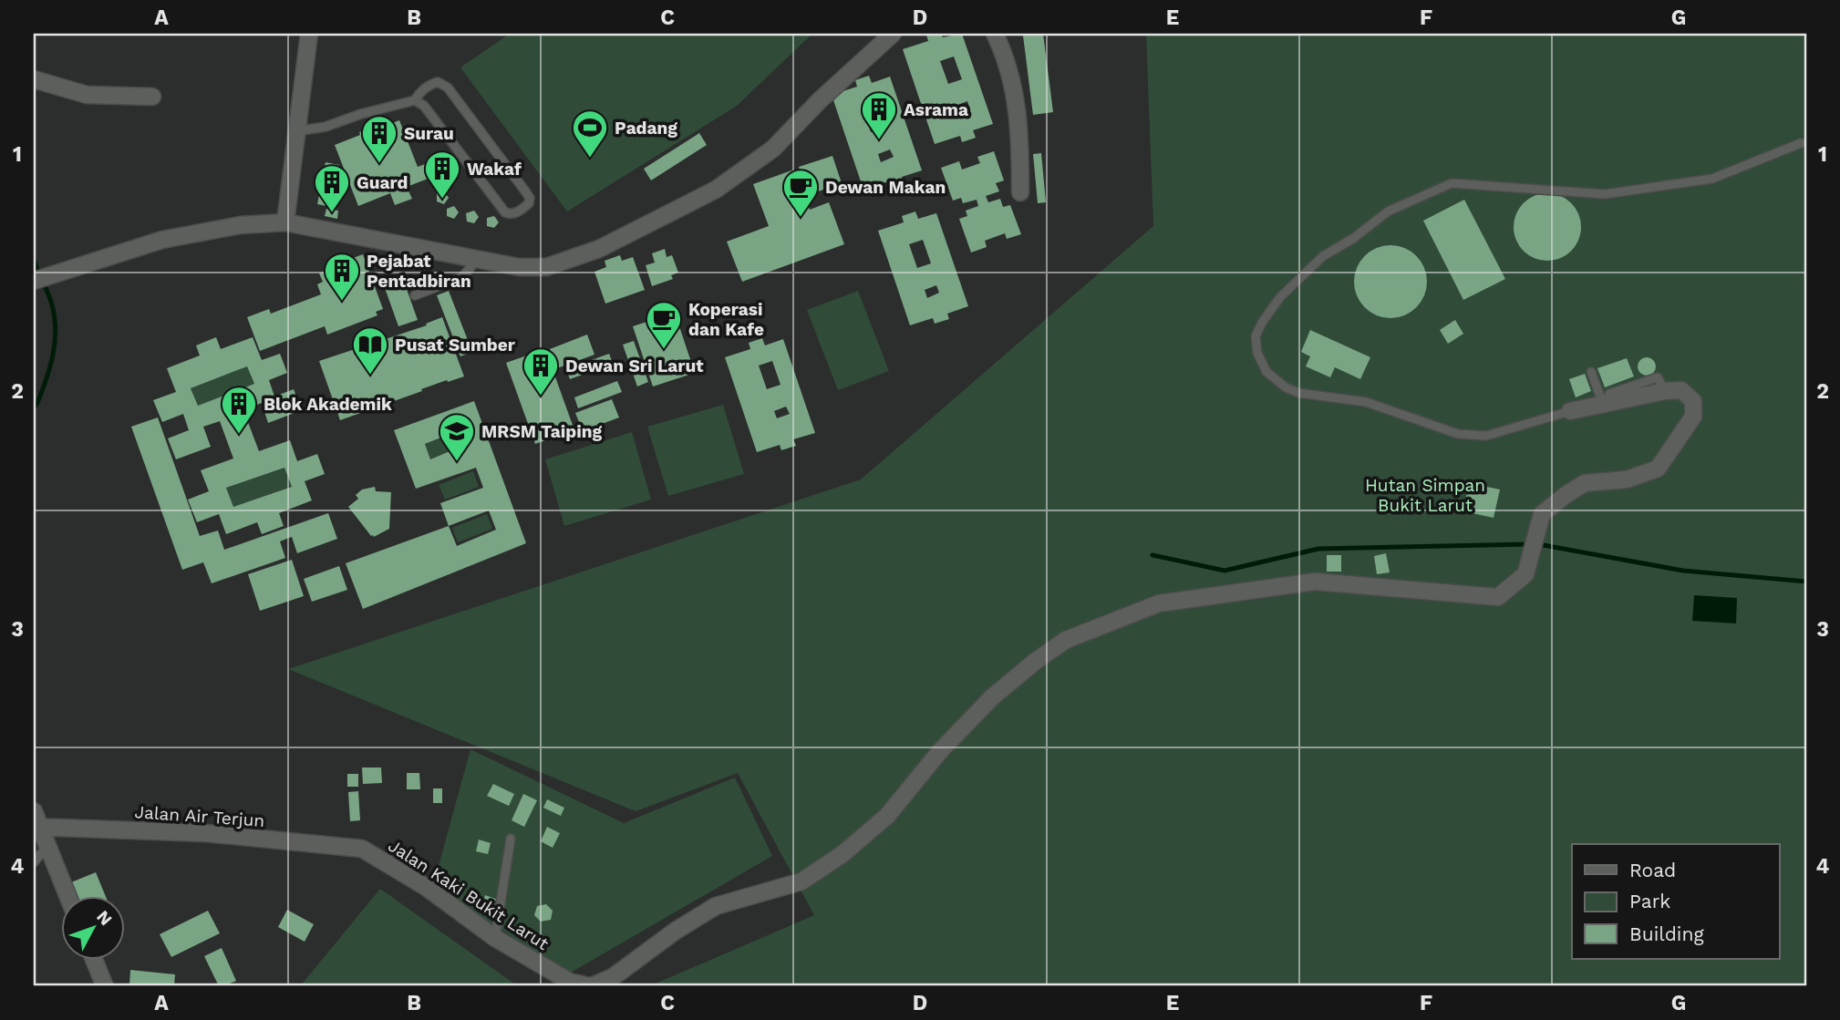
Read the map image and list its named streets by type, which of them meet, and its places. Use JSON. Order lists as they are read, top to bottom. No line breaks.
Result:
{"streets":{"street":["Jalan Air Terjun","Jalan Kaki Bukit Larut"]},"crossings":[["Jalan Air Terjun","Jalan Kaki Bukit Larut"]],"parks":["Hutan Simpan Bukit Larut"],"places":{"building":["Asrama","Surau","Wakaf","Guard","Pejabat Pentadbiran","Dewan Sri Larut","Blok Akademik"],"sports":["Padang"],"cafe":["Dewan Makan","Koperasi dan Kafe"],"library":["Pusat Sumber"],"school or university":["MRSM Taiping"]},"legend":["Road","Park","Building"],"north":"top right","grid":{"columns":["A","B","C","D","E","F","G"],"rows":["1","2","3","4"]}}
